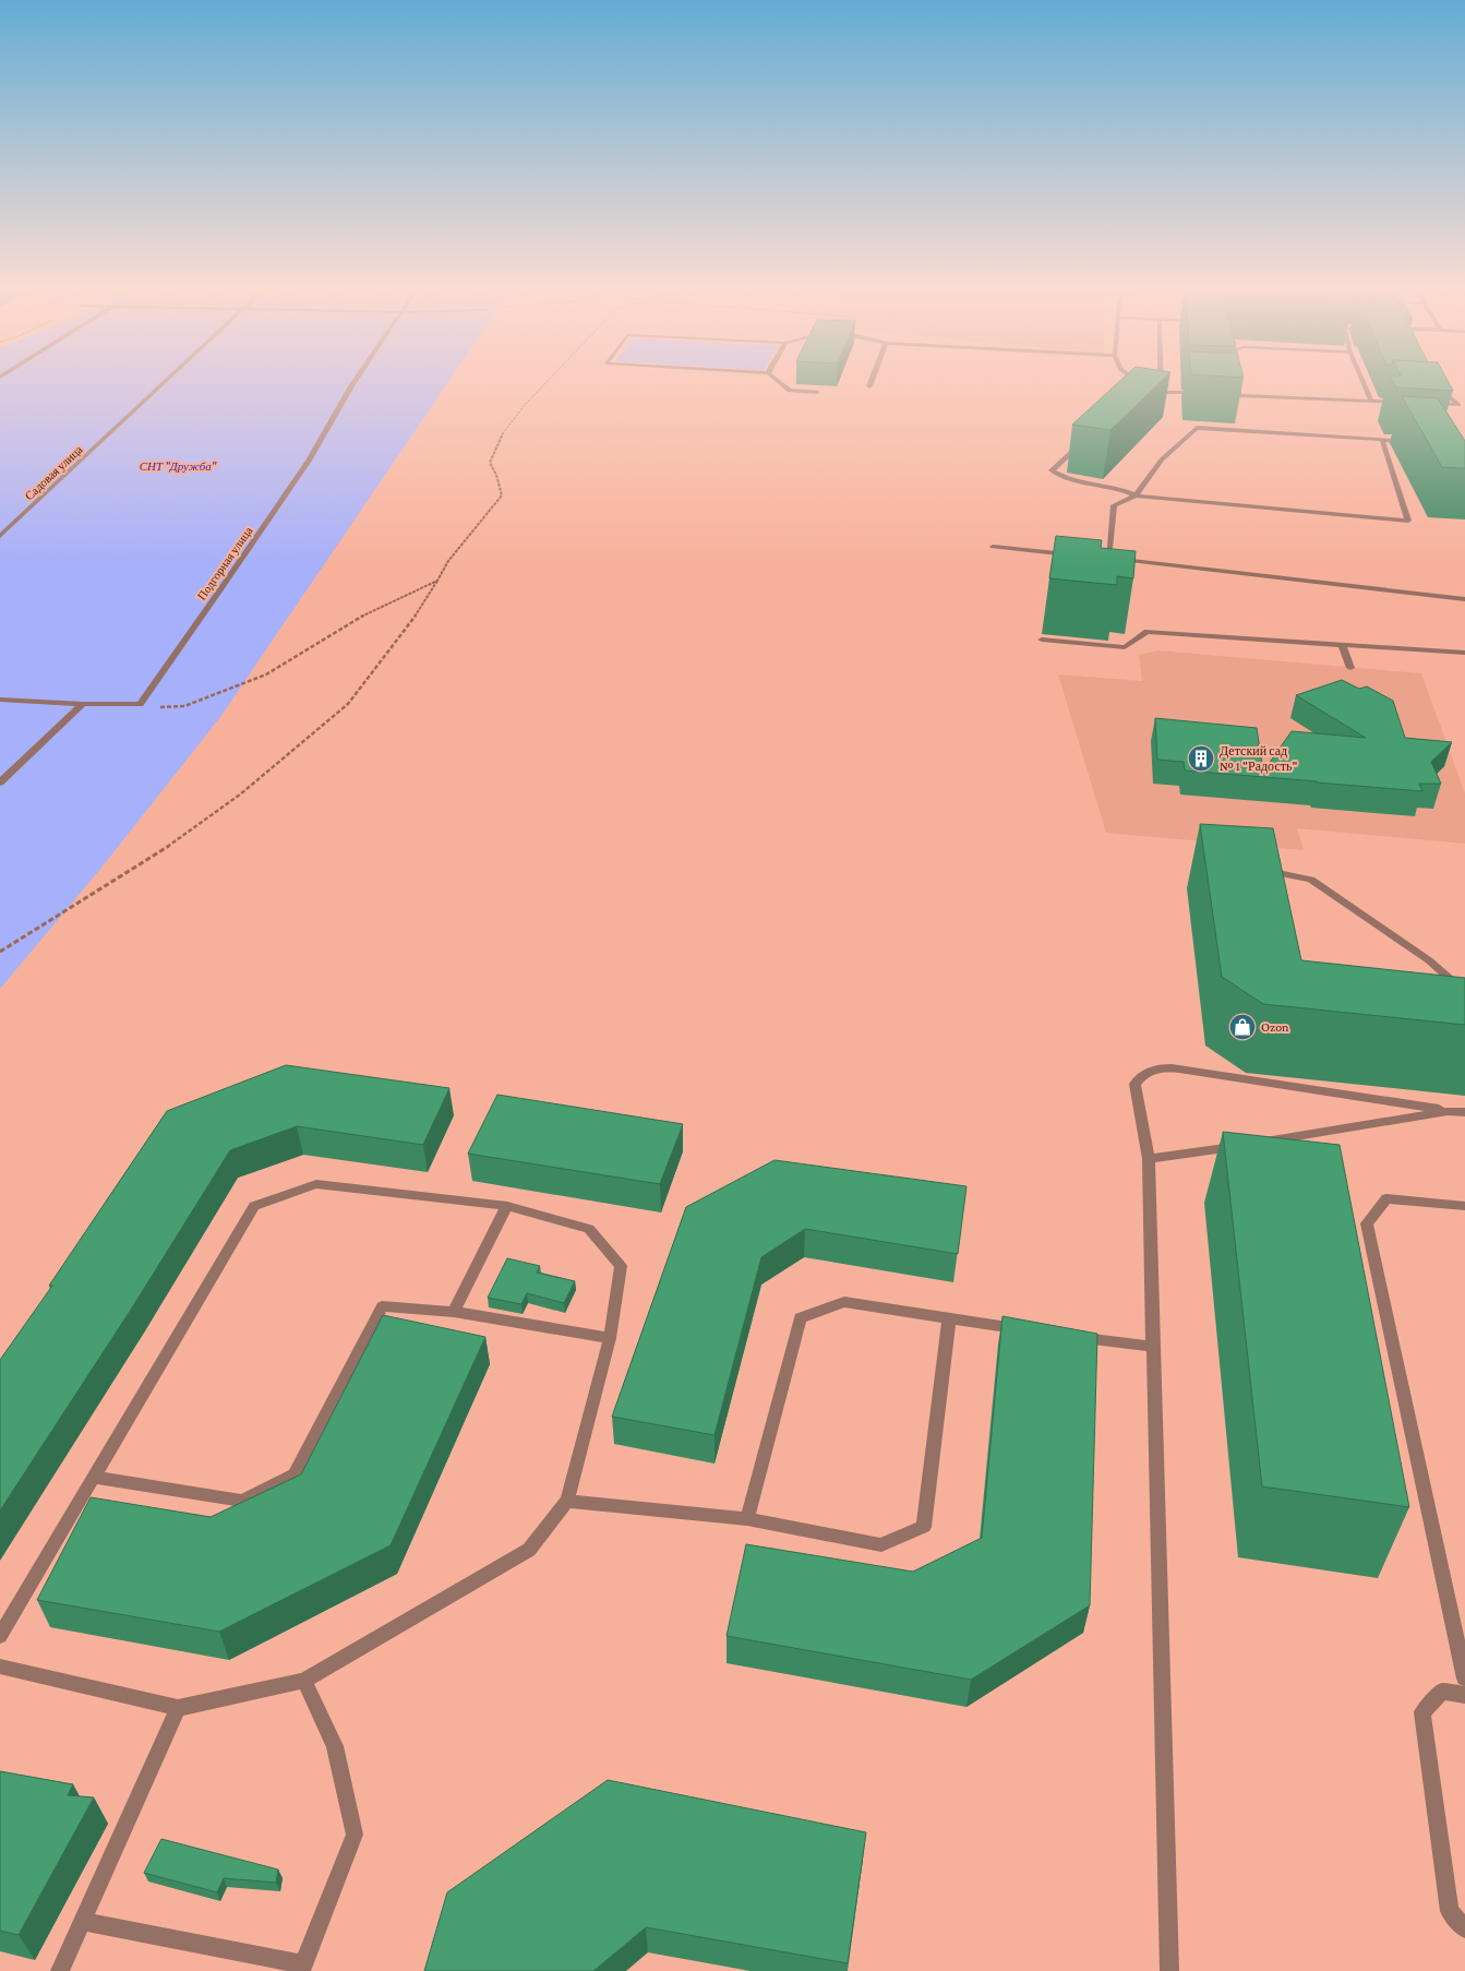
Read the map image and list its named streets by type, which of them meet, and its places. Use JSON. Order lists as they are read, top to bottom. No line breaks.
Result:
{"streets":{"street":["Садовая улица","Подгорная улица"]},"parks":["СНТ \"Дружба\""],"places":{"building":["Детский сад № 1 \"Радость\""],"shop":["Ozon"]}}
